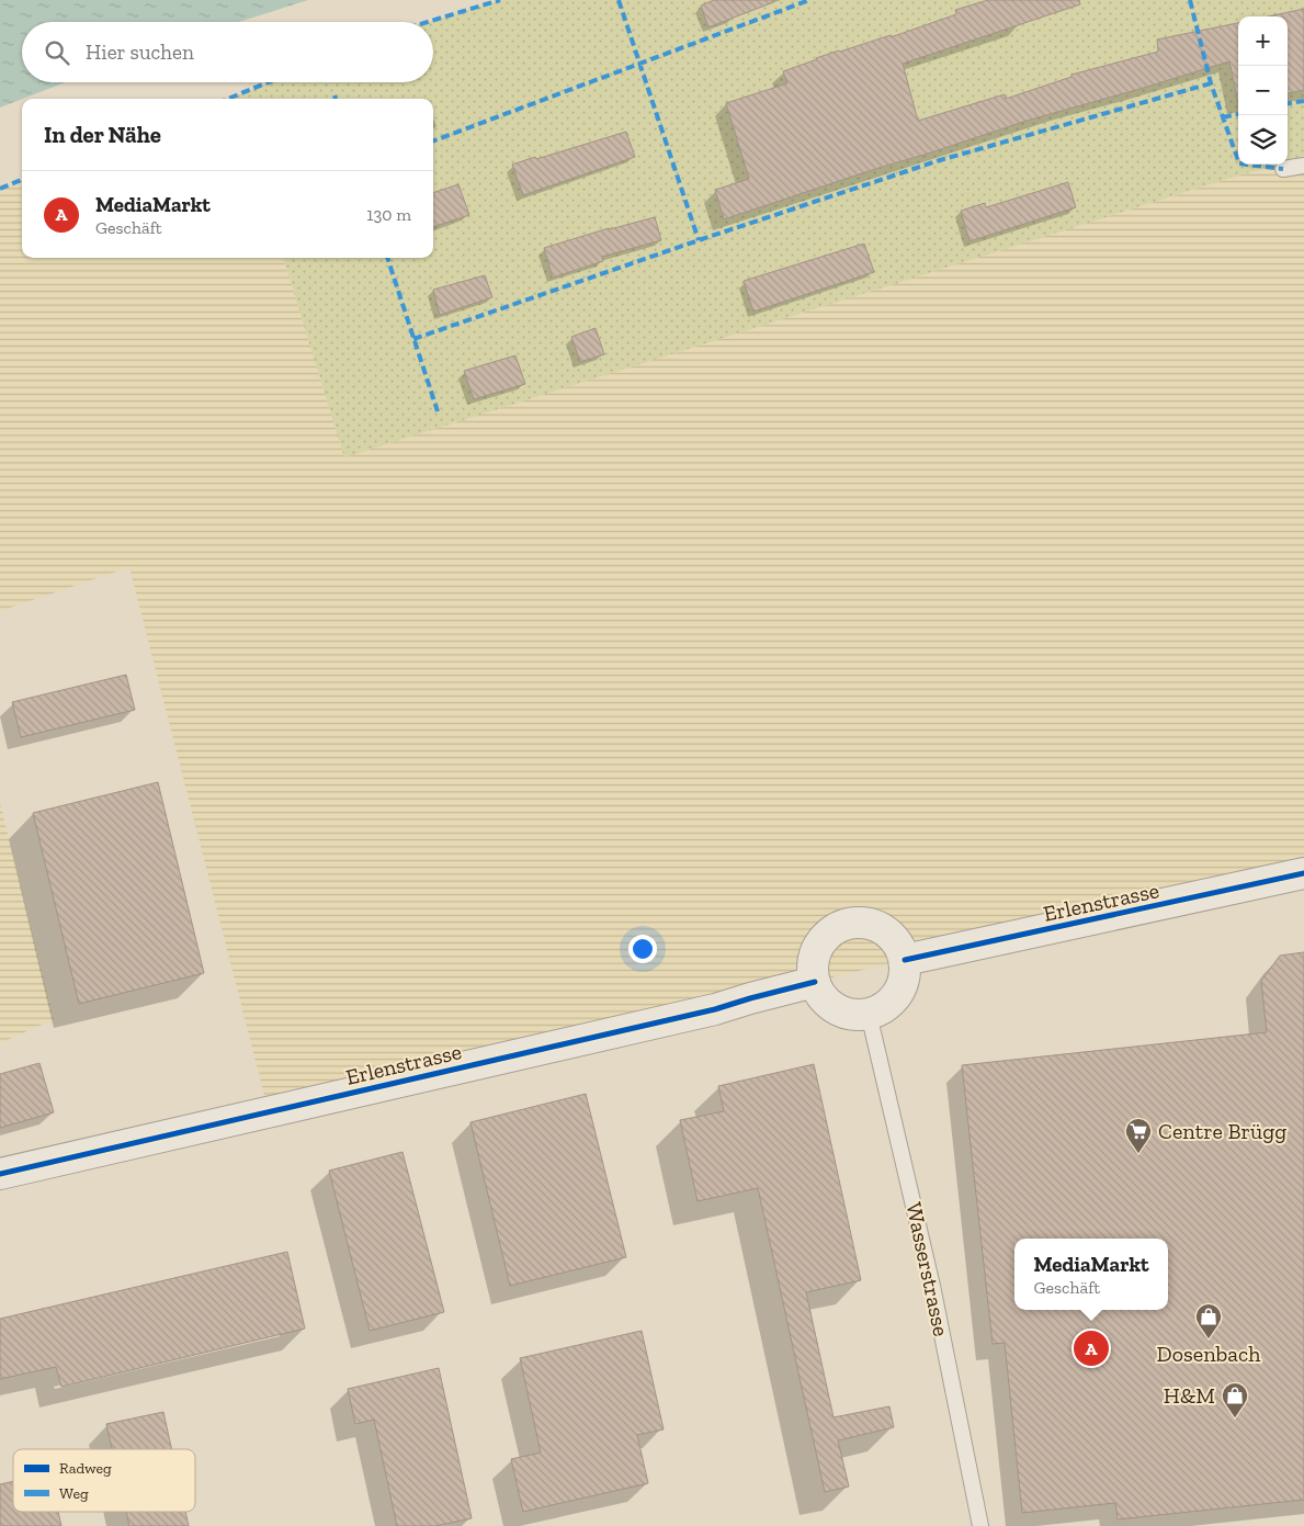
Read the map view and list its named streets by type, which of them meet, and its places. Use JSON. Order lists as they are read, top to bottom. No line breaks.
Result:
{"streets":{"street":["Erlenstrasse"],"lane":["Wasserstrasse"]},"crossings":[["Erlenstrasse","Wasserstrasse"]],"places":{"supermarket":["Centre Brügg"],"shop":["Dosenbach","H&M"]},"legend":["Radweg","Weg"],"page":{"map_buttons":["+","−"],"search":"Hier suchen","heading":"In der Nähe","list":[{"mark":"A","name":"MediaMarkt","note":"Geschäft","value":"130 m"}],"popup":["MediaMarkt","Geschäft"],"pins":"A"}}
